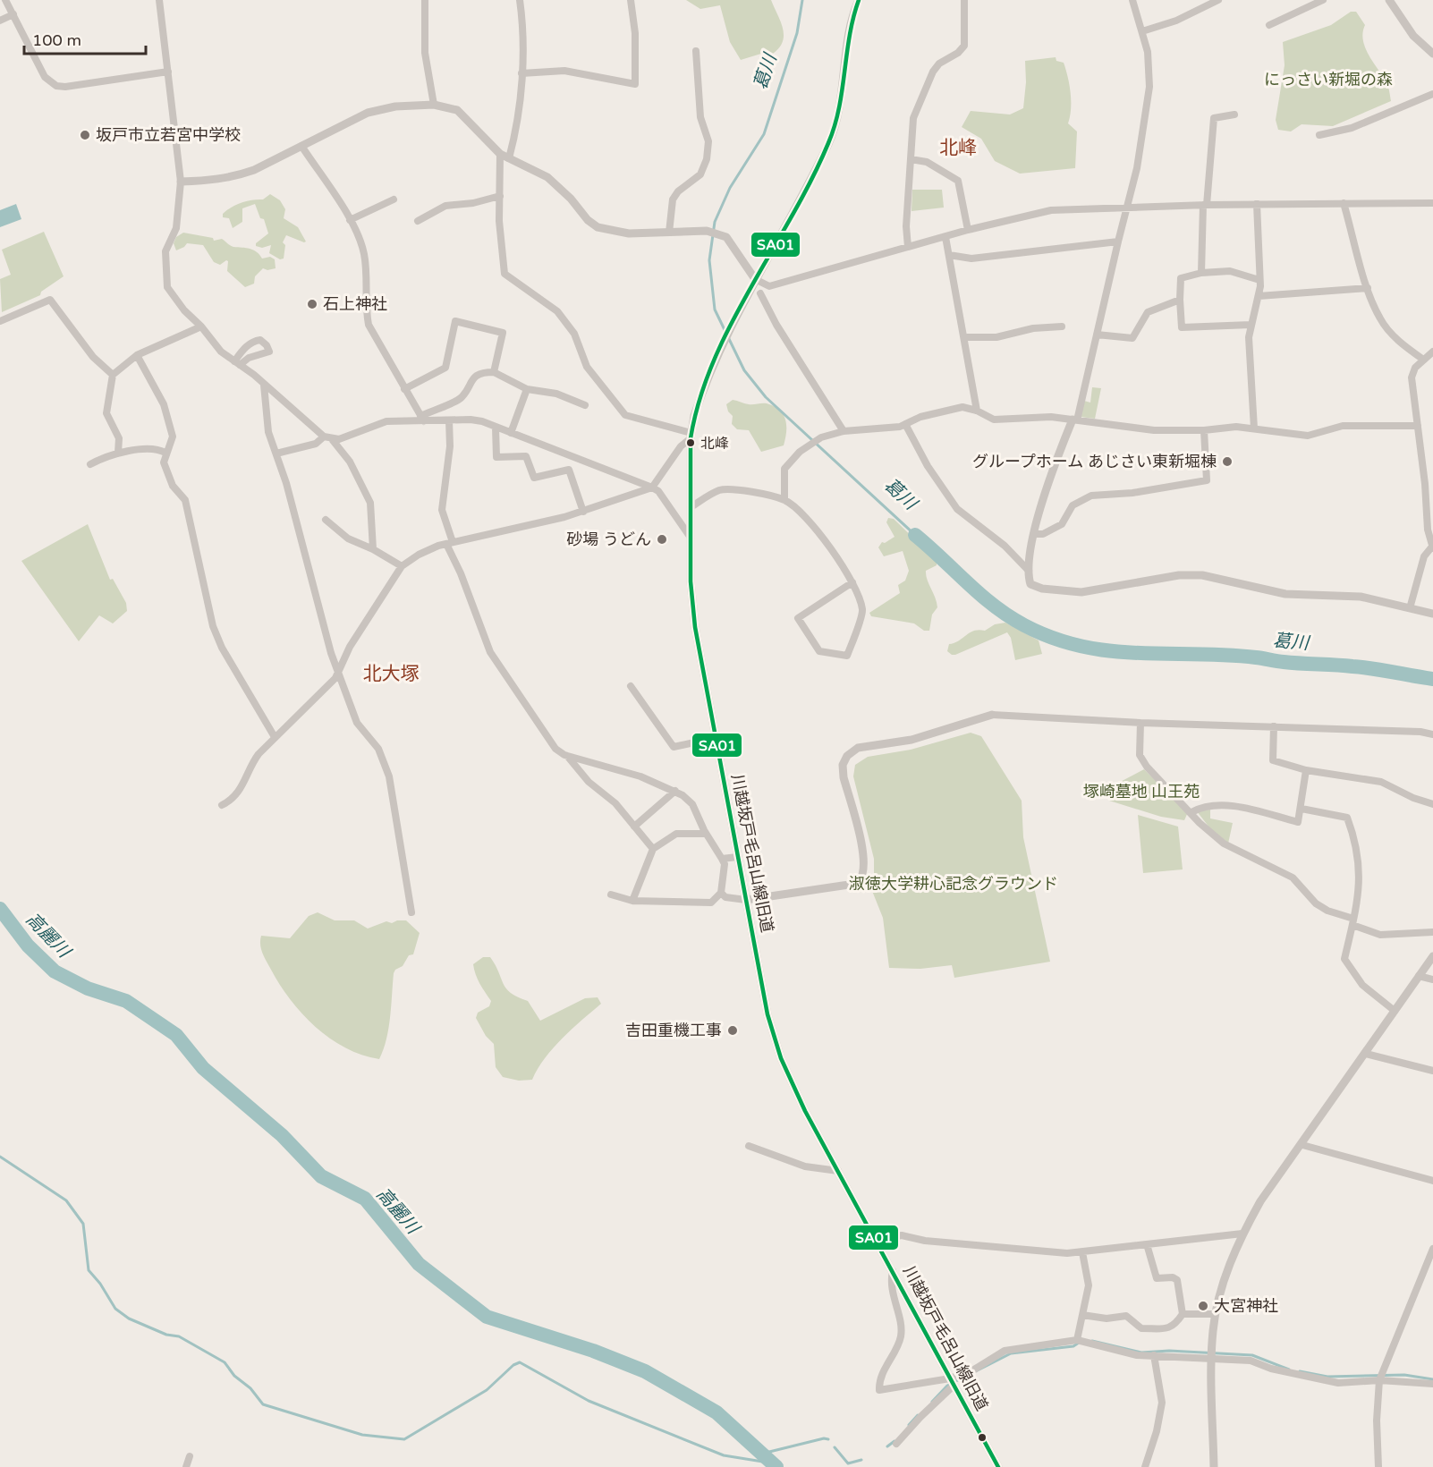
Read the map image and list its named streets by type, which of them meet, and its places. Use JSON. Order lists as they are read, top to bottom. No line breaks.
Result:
{"streets":{"street":["川越坂戸毛呂山線旧道"]},"districts":["北峰","北大塚"],"water":["葛川","高麗川"],"parks":["にっさい新堀の森","塚崎墓地 山王苑","淑徳大学耕心記念グラウンド"],"places":["坂戸市立若宮中学校","石上神社","北峰","グループホーム あじさい東新堀棟","砂場 うどん","吉田重機工事","大宮神社"],"lines":["transit line SA01"],"scale_bar":"100 m"}
